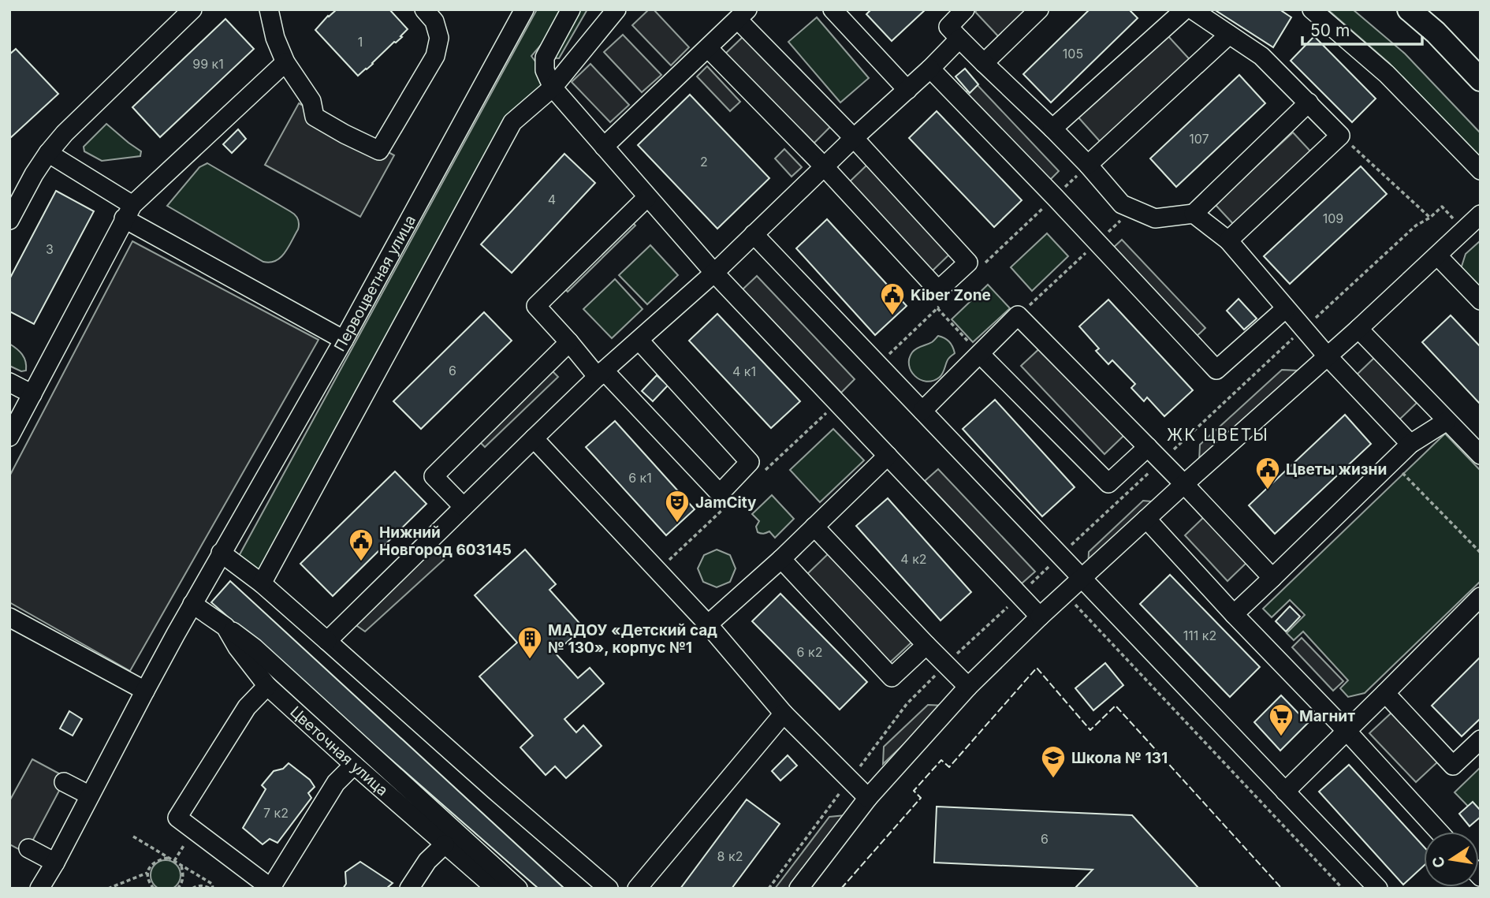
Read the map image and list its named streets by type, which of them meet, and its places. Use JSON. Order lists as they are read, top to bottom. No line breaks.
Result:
{"streets":{"street":["Первоцветная улица","Цветочная улица"]},"crossings":[["Первоцветная улица","Цветочная улица"]],"districts":["ЖК ЦВЕТЫ"],"places":{"public building":["Kiber Zone","Цветы жизни","Нижний Новгород 603145"],"theatre":["JamCity"],"building":["МАДОУ «Детский сад № 130», корпус №1"],"supermarket":["Магнит"],"school or university":["Школа № 131"]},"house_numbers":["1","105","99 к1","107","2","4","109","3","6","4 к1","6 к1","4 к2","111 к2","6 к2","7 к2","6","8 к2"],"scale_bar":"50 m","north":"left"}
